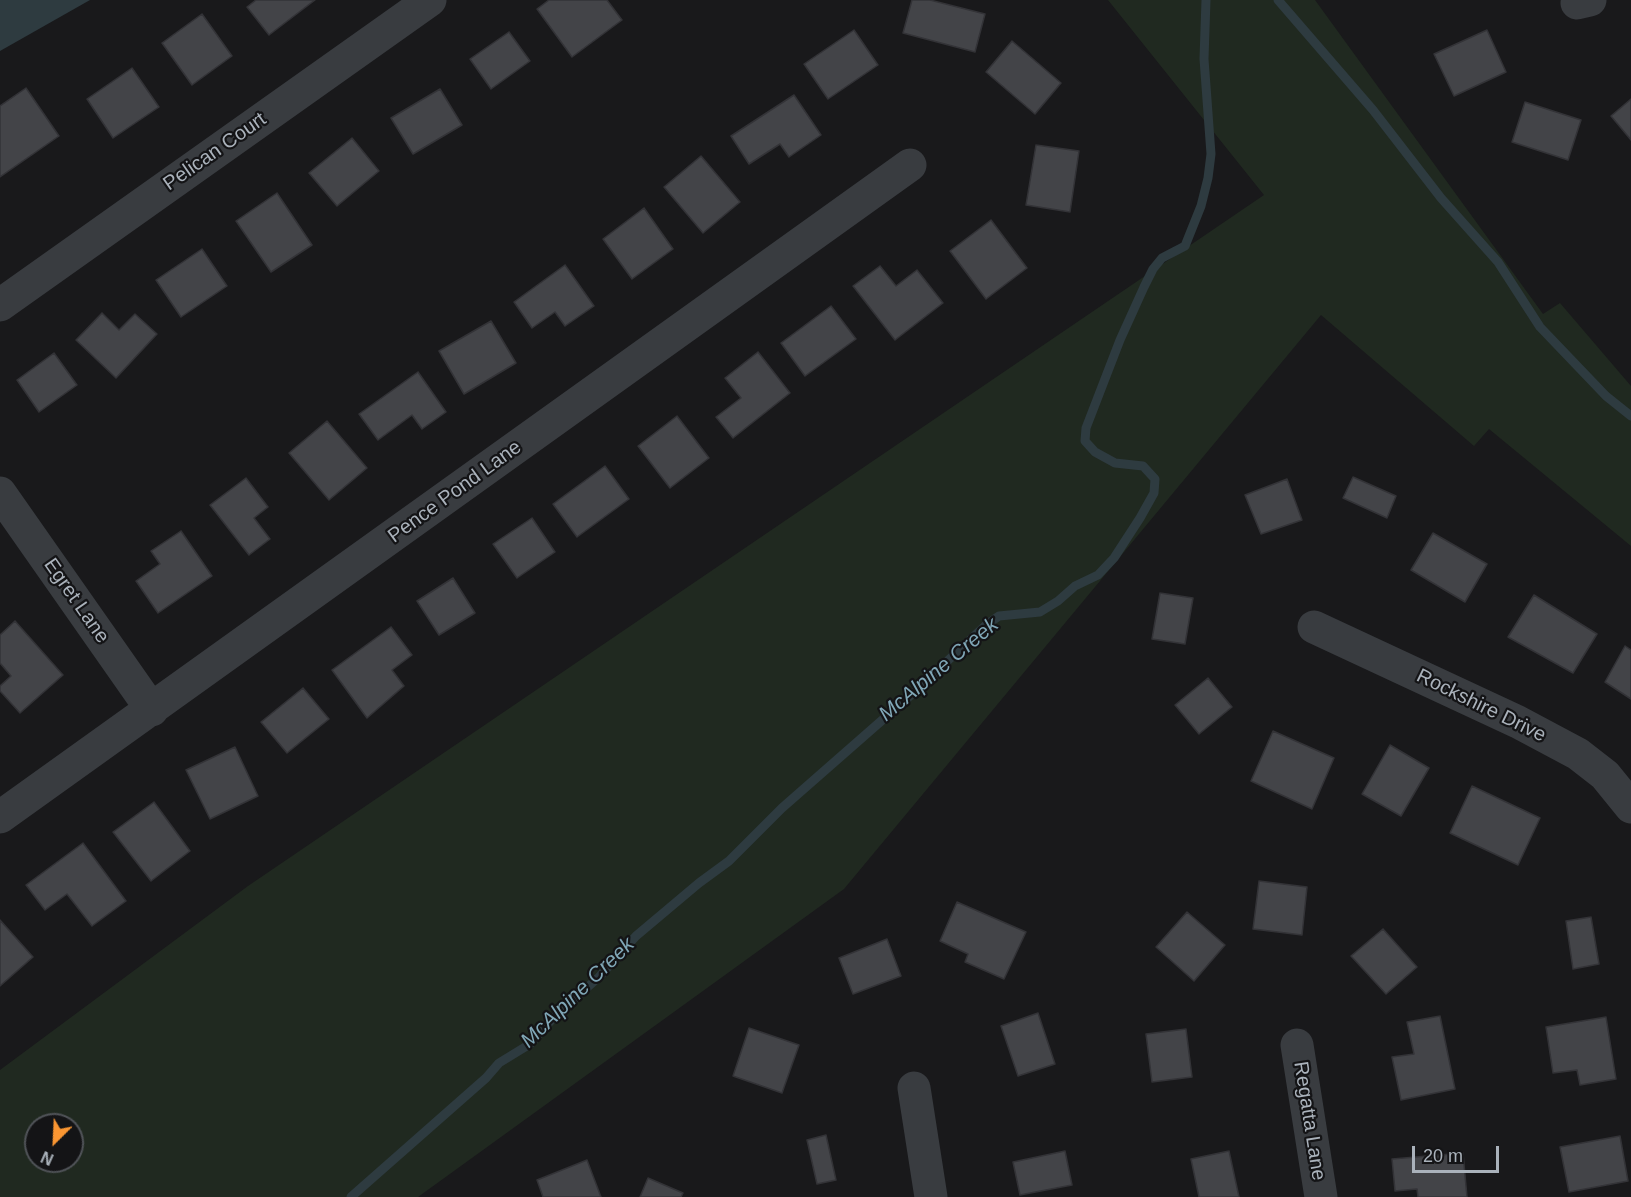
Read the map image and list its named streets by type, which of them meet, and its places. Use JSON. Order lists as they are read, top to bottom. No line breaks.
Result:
{"streets":{"street":["Pelican Court","Pence Pond Lane","Egret Lane","Rockshire Drive","Regatta Lane"]},"crossings":[["Pence Pond Lane","Egret Lane"]],"water":["McAlpine Creek"],"scale_bar":"20 m","north":"bottom left"}
